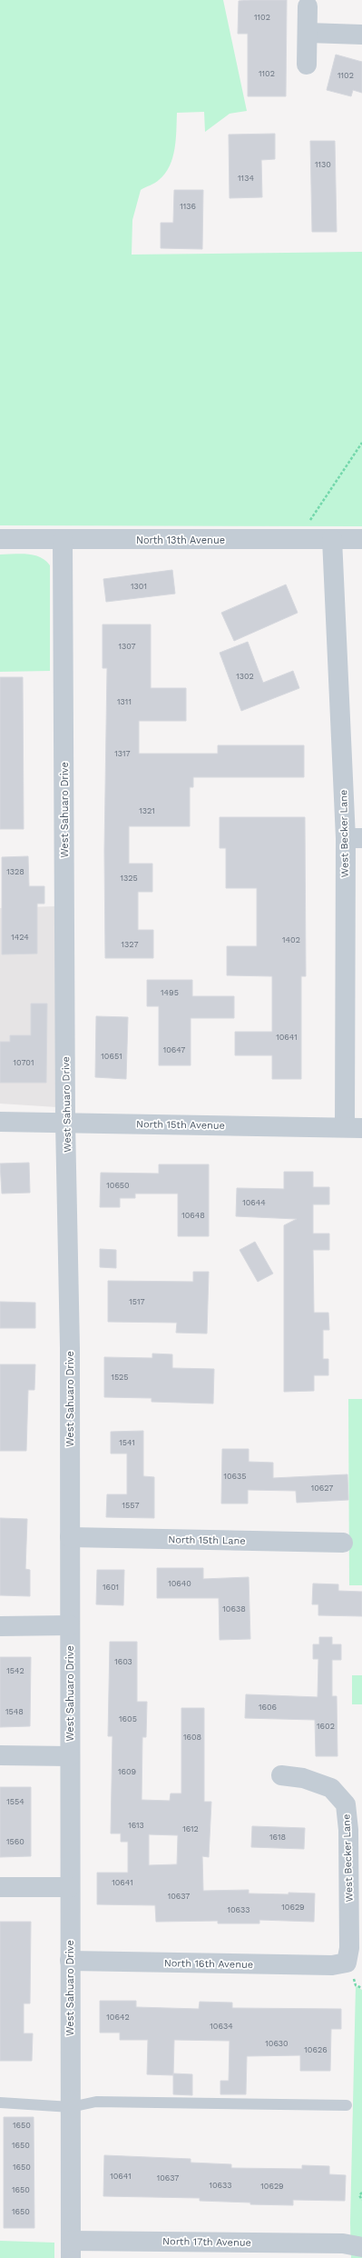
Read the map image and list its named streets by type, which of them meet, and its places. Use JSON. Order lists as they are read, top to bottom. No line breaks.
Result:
{"streets":{"street":["North 13th Avenue","West Sahuaro Drive","West Becker Lane","North 15th Avenue","North 15th Lane","North 16th Avenue","North 17th Avenue"]},"crossings":[["North 13th Avenue","West Sahuaro Drive"],["North 13th Avenue","West Becker Lane"],["West Sahuaro Drive","North 15th Avenue"],["West Sahuaro Drive","North 15th Lane"],["West Sahuaro Drive","North 16th Avenue"],["West Sahuaro Drive","North 17th Avenue"],["West Becker Lane","North 15th Avenue"],["West Becker Lane","North 16th Avenue"]],"house_numbers":["1102","1102","1102","1130","1134","1136","1301","1307","1302","1311","1317","1321","1328","1325","1424","1402","1327","1495","10641","10647","10651","10701","10650","10644","10648","1517","1525","1541","10635","10627","1557","10640","1601","10638","1603","1542","1606","1548","1605","1602","1608","1609","1554","1613","1612","1618","1560","10641","10637","10629","10633","10642","10634","10630","10626","1650","1650","1650","10641","10637","10633","10629","1650","1650"]}
